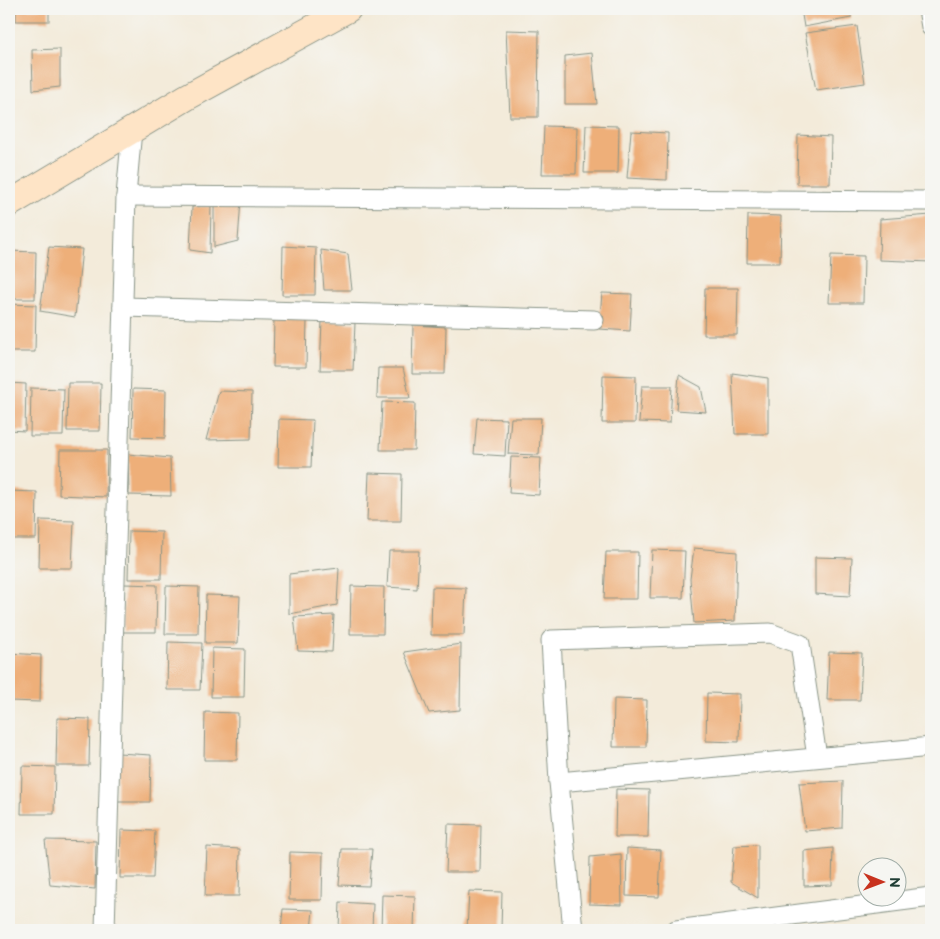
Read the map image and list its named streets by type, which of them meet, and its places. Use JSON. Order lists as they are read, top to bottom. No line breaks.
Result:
{"north":"right"}
